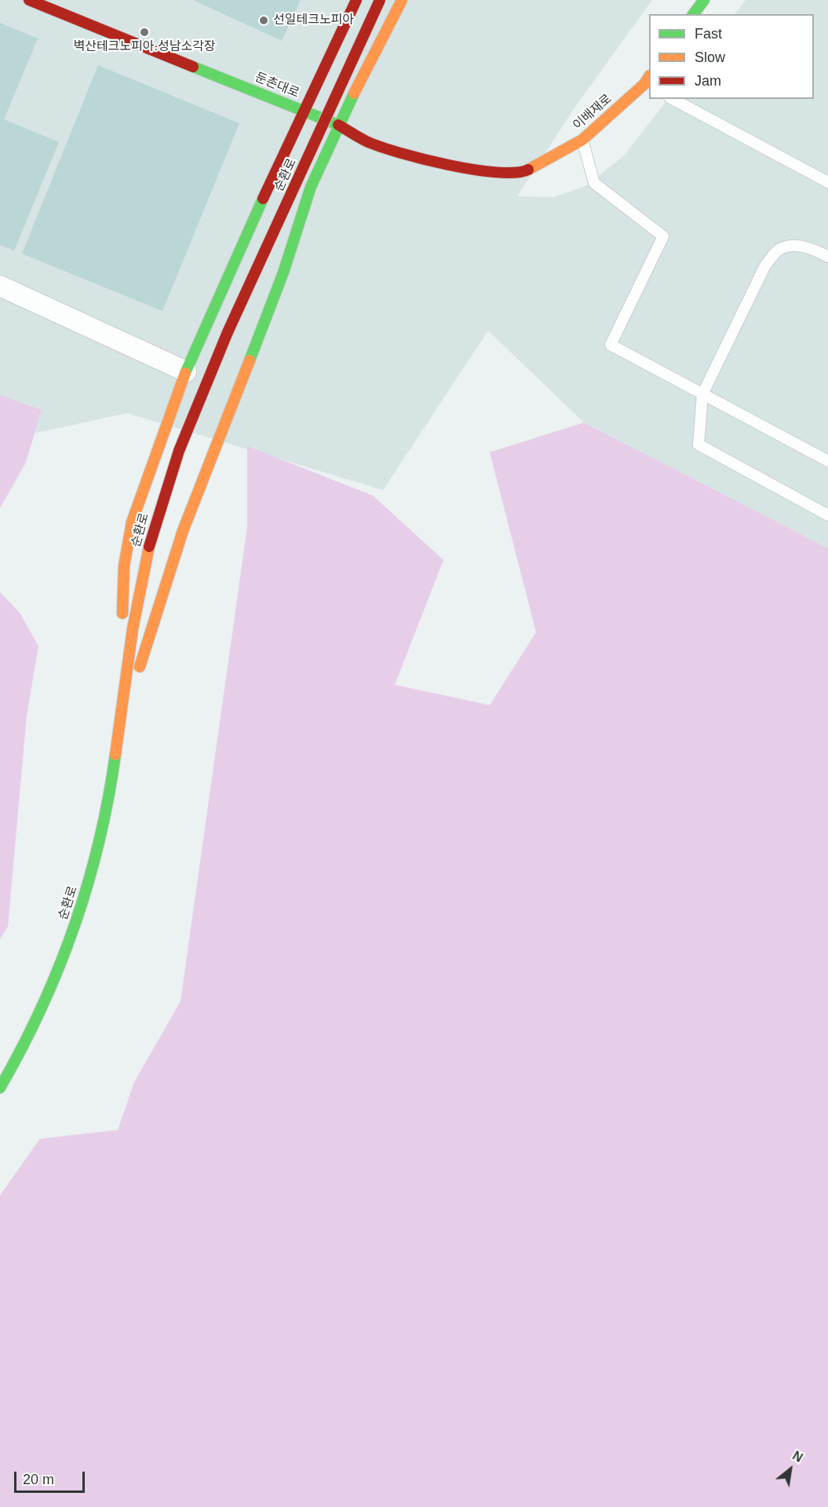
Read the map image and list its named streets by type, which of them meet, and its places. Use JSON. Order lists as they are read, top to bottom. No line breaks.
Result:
{"streets":{"main road":["둔촌대로","이배재로","순환로"]},"crossings":[["둔촌대로","이배재로"]],"places":["선일테크노피아","벽산테크노피아.성남소각장"],"legend":["Fast","Slow","Jam"],"scale_bar":"20 m","north":"top right"}
